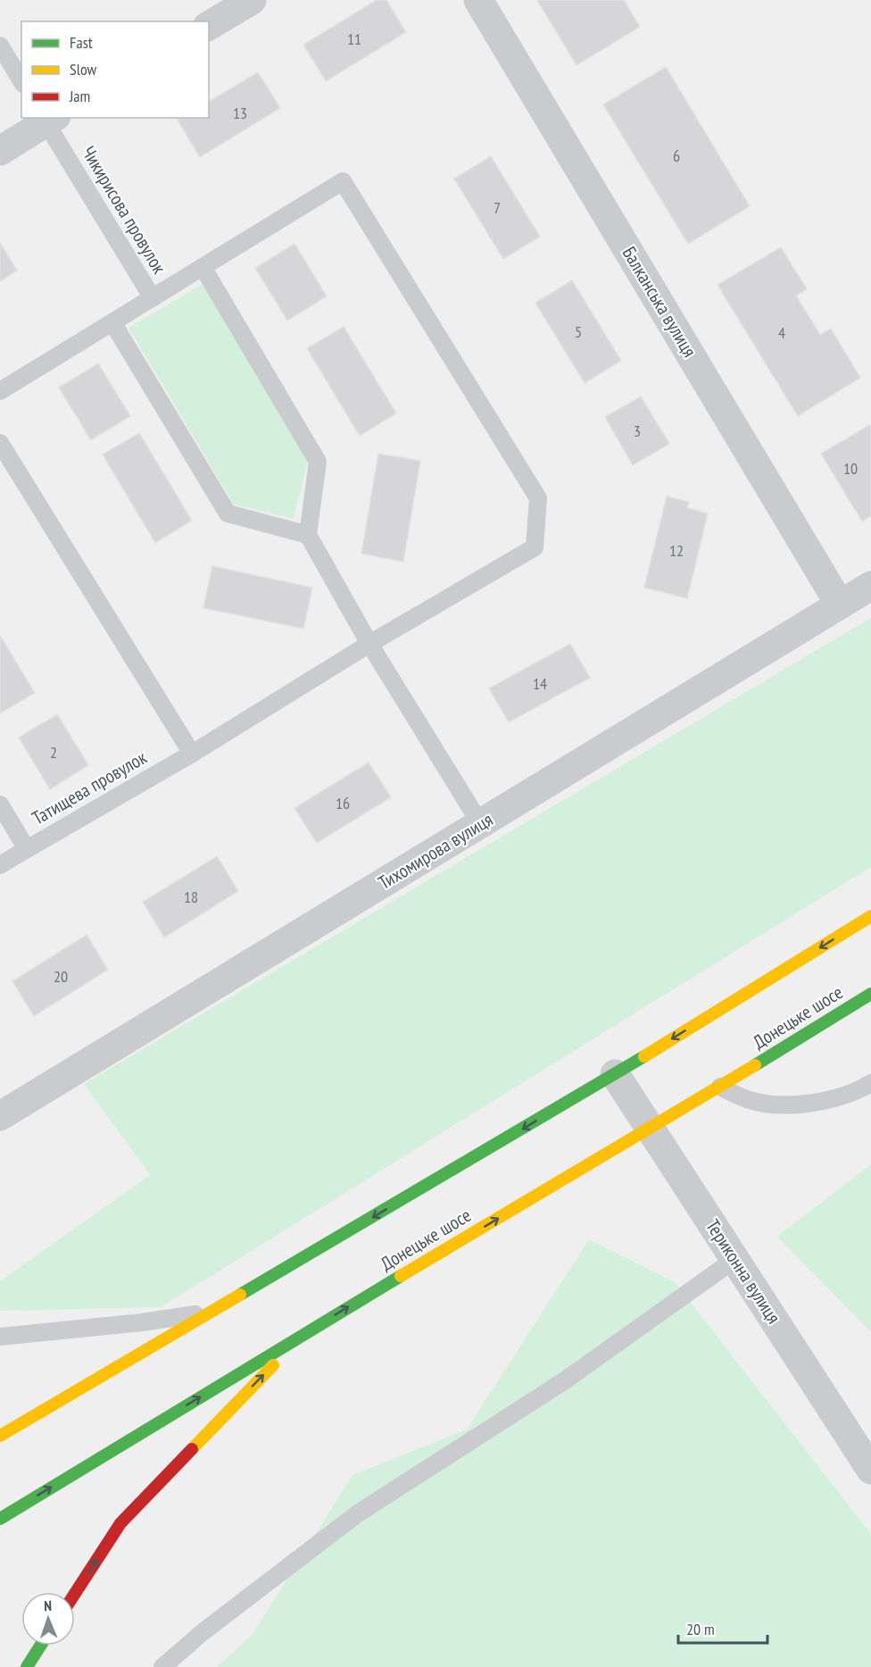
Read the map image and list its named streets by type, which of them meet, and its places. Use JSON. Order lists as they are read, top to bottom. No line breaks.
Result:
{"streets":{"main road":["Донецьке шосе"],"street":["Балканська вулиця","Тихомирова вулиця","Териконна вулиця"],"lane":["Чикирисова провулок","Татищева провулок"]},"crossings":[["Балканська вулиця","Тихомирова вулиця"],["Донецьке шосе","Териконна вулиця"]],"house_numbers":["11","13","6","7","5","4","3","10","12","14","2","16","18","20"],"legend":["Fast","Slow","Jam"],"scale_bar":"20 m","north":"top"}
